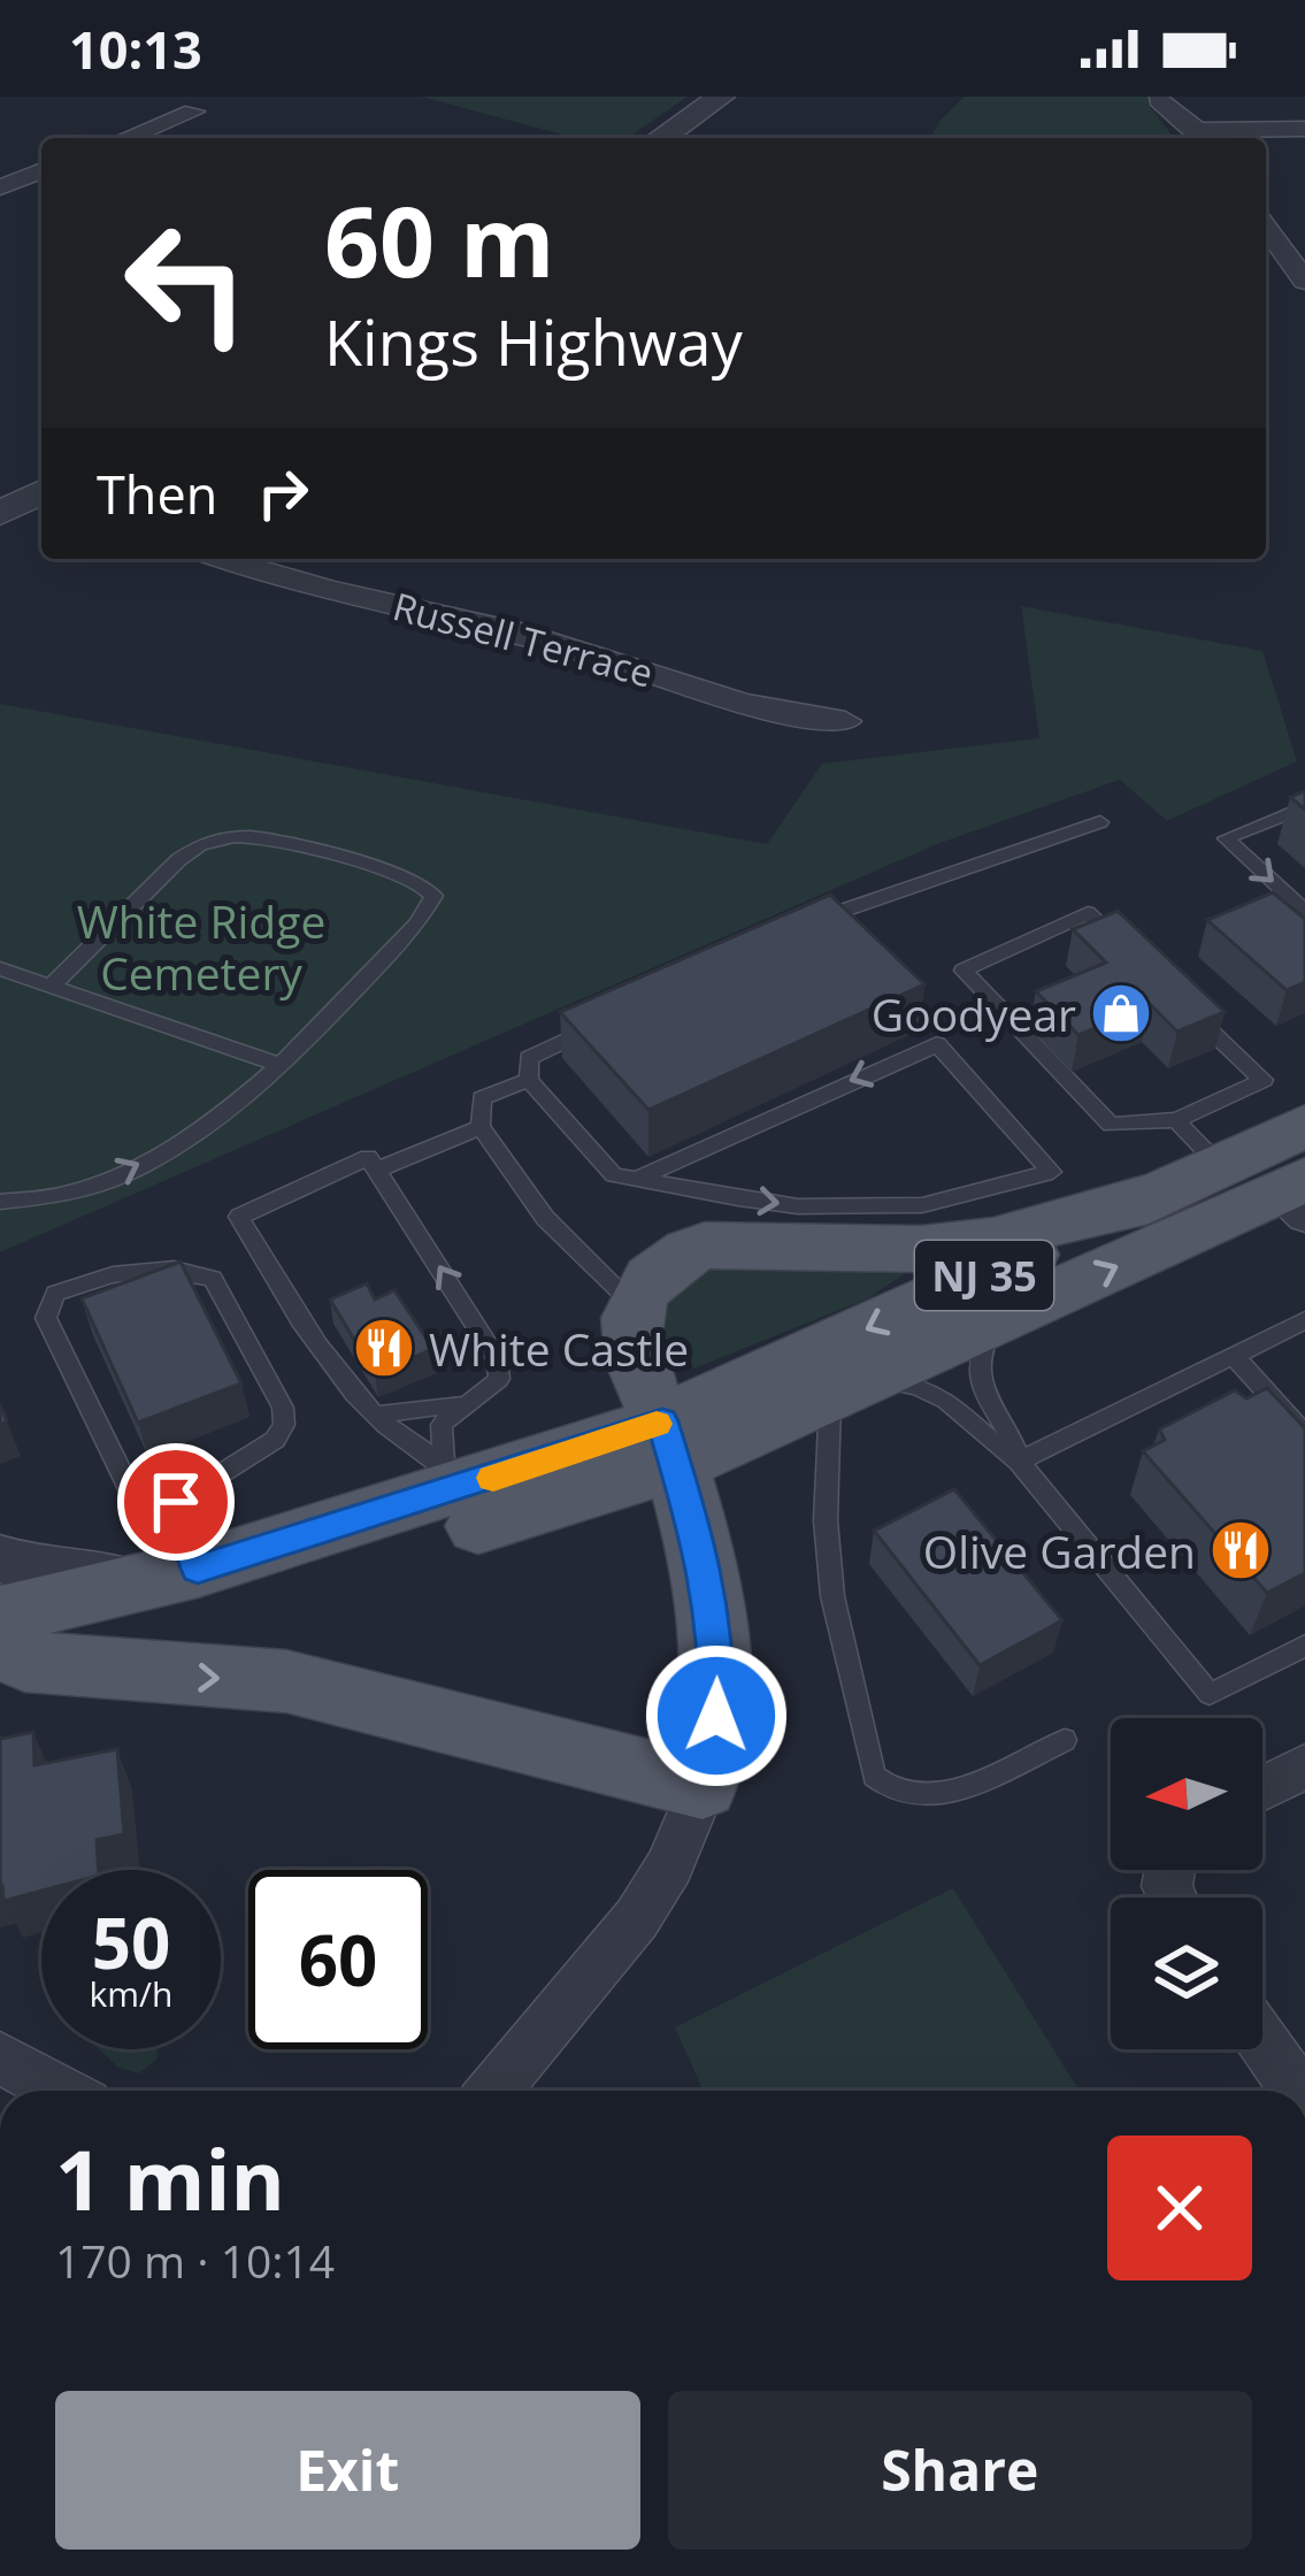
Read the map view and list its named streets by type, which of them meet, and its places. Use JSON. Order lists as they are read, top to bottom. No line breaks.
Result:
{"streets":{"main road":["NJ 35"],"street":["Russell Terrace"]},"parks":["White Ridge Cemetery"],"places":{"shop":["Goodyear"],"restaurant":["White Castle","Olive Garden"]},"north":"left","page":{"status":"10:13","turn":["60 m","Kings Highway"],"then":"Then","speed":"50 km/h","limit":"60","heading":["1 min","170 m · 10:14"],"buttons":["Exit","Share"]}}
